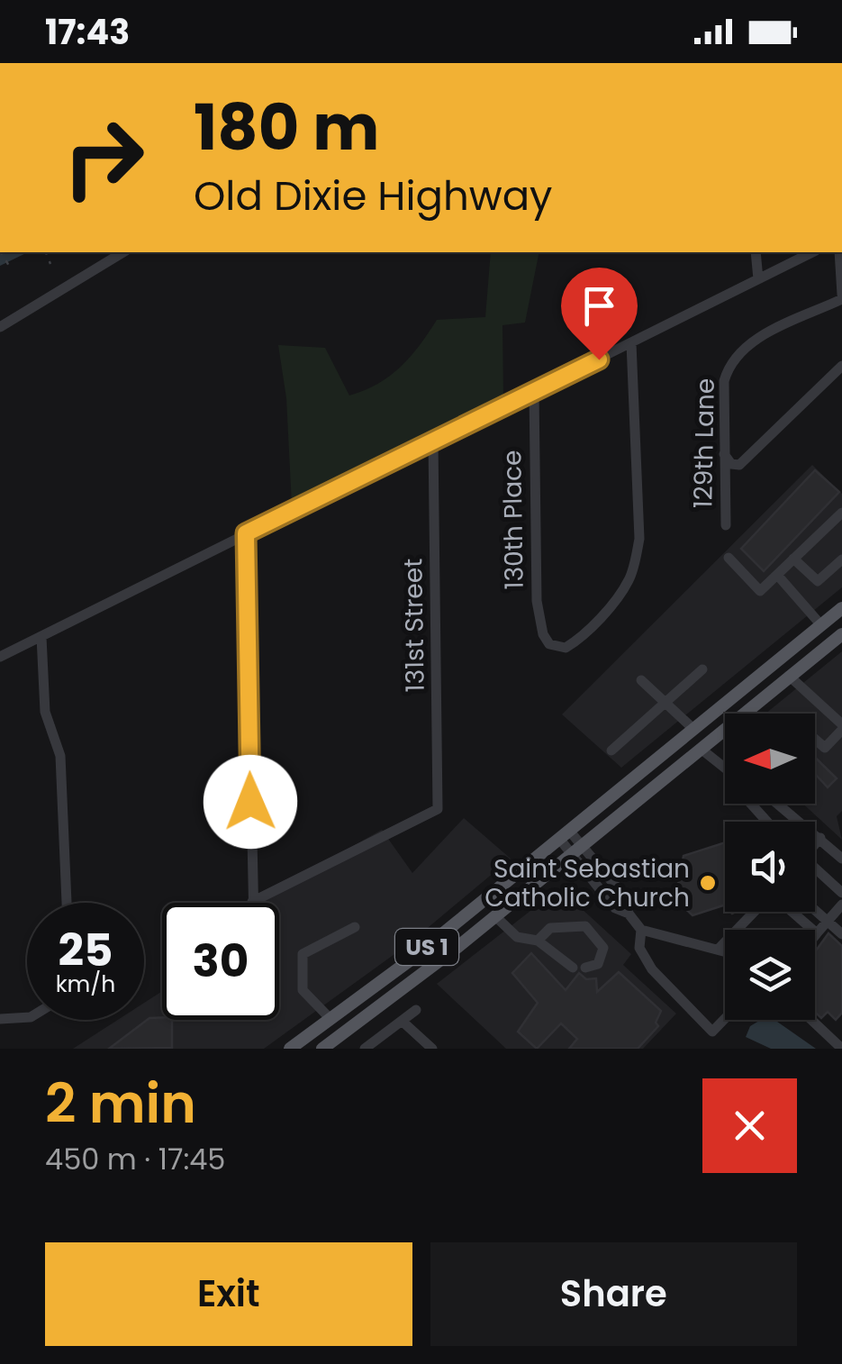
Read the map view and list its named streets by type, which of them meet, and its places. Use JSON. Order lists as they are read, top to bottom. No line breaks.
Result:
{"streets":{"main road":["US 1"],"street":["129th Lane","130th Place","131st Street"]},"places":["Saint Sebastian Catholic Church"],"north":"left","page":{"status":"17:43","turn":["180 m","Old Dixie Highway"],"speed":"25 km/h","limit":"30","heading":["2 min","450 m · 17:45"],"buttons":["Exit","Share"]}}
